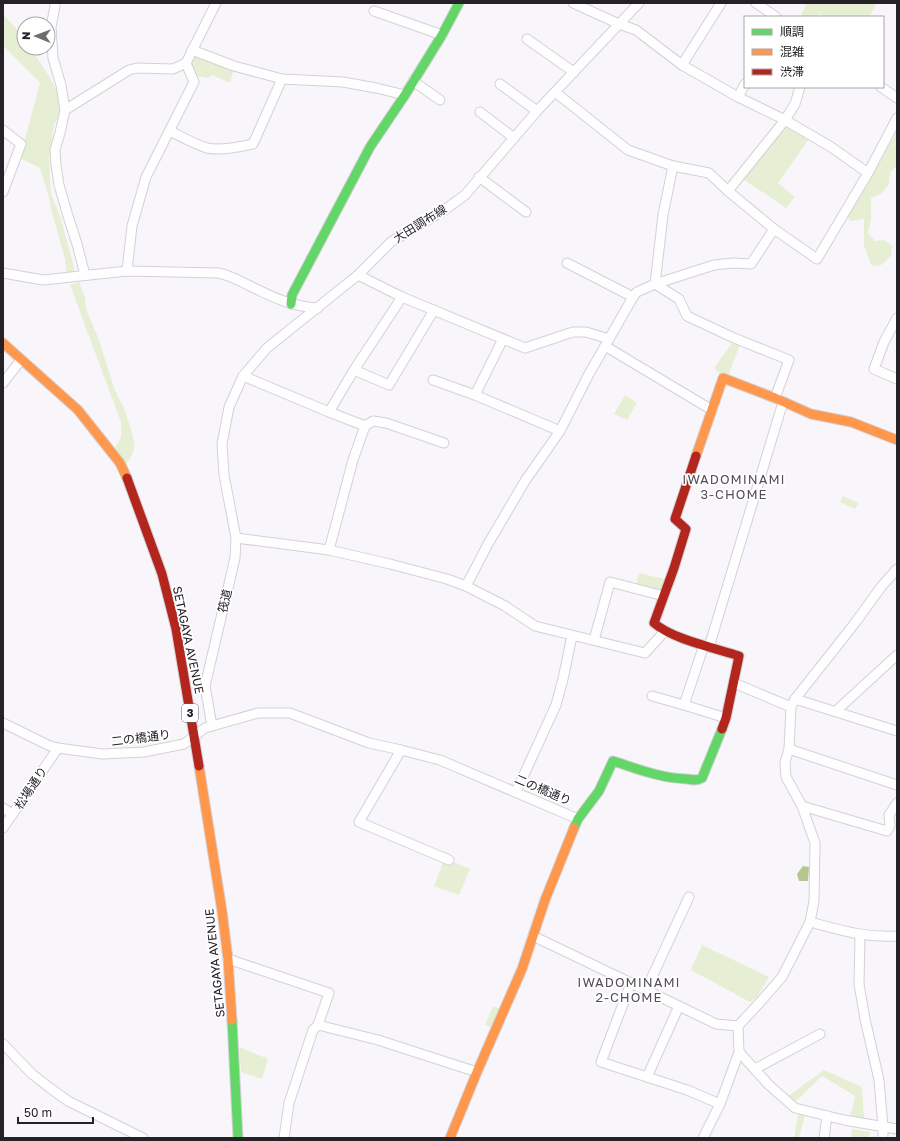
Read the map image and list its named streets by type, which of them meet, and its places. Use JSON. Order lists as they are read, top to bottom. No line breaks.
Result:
{"streets":{"street":["大田調布線","筏道","SETAGAYA AVENUE","3","二の橋通り","松場通り"]},"crossings":[["大田調布線","筏道"],["筏道","二の橋通り"],["SETAGAYA AVENUE","二の橋通り"],["二の橋通り","松場通り"]],"districts":["IWADOMINAMI 3-CHOME","IWADOMINAMI 2-CHOME"],"legend":["順調","混雑","渋滞"],"scale_bar":"50 m","north":"left"}
